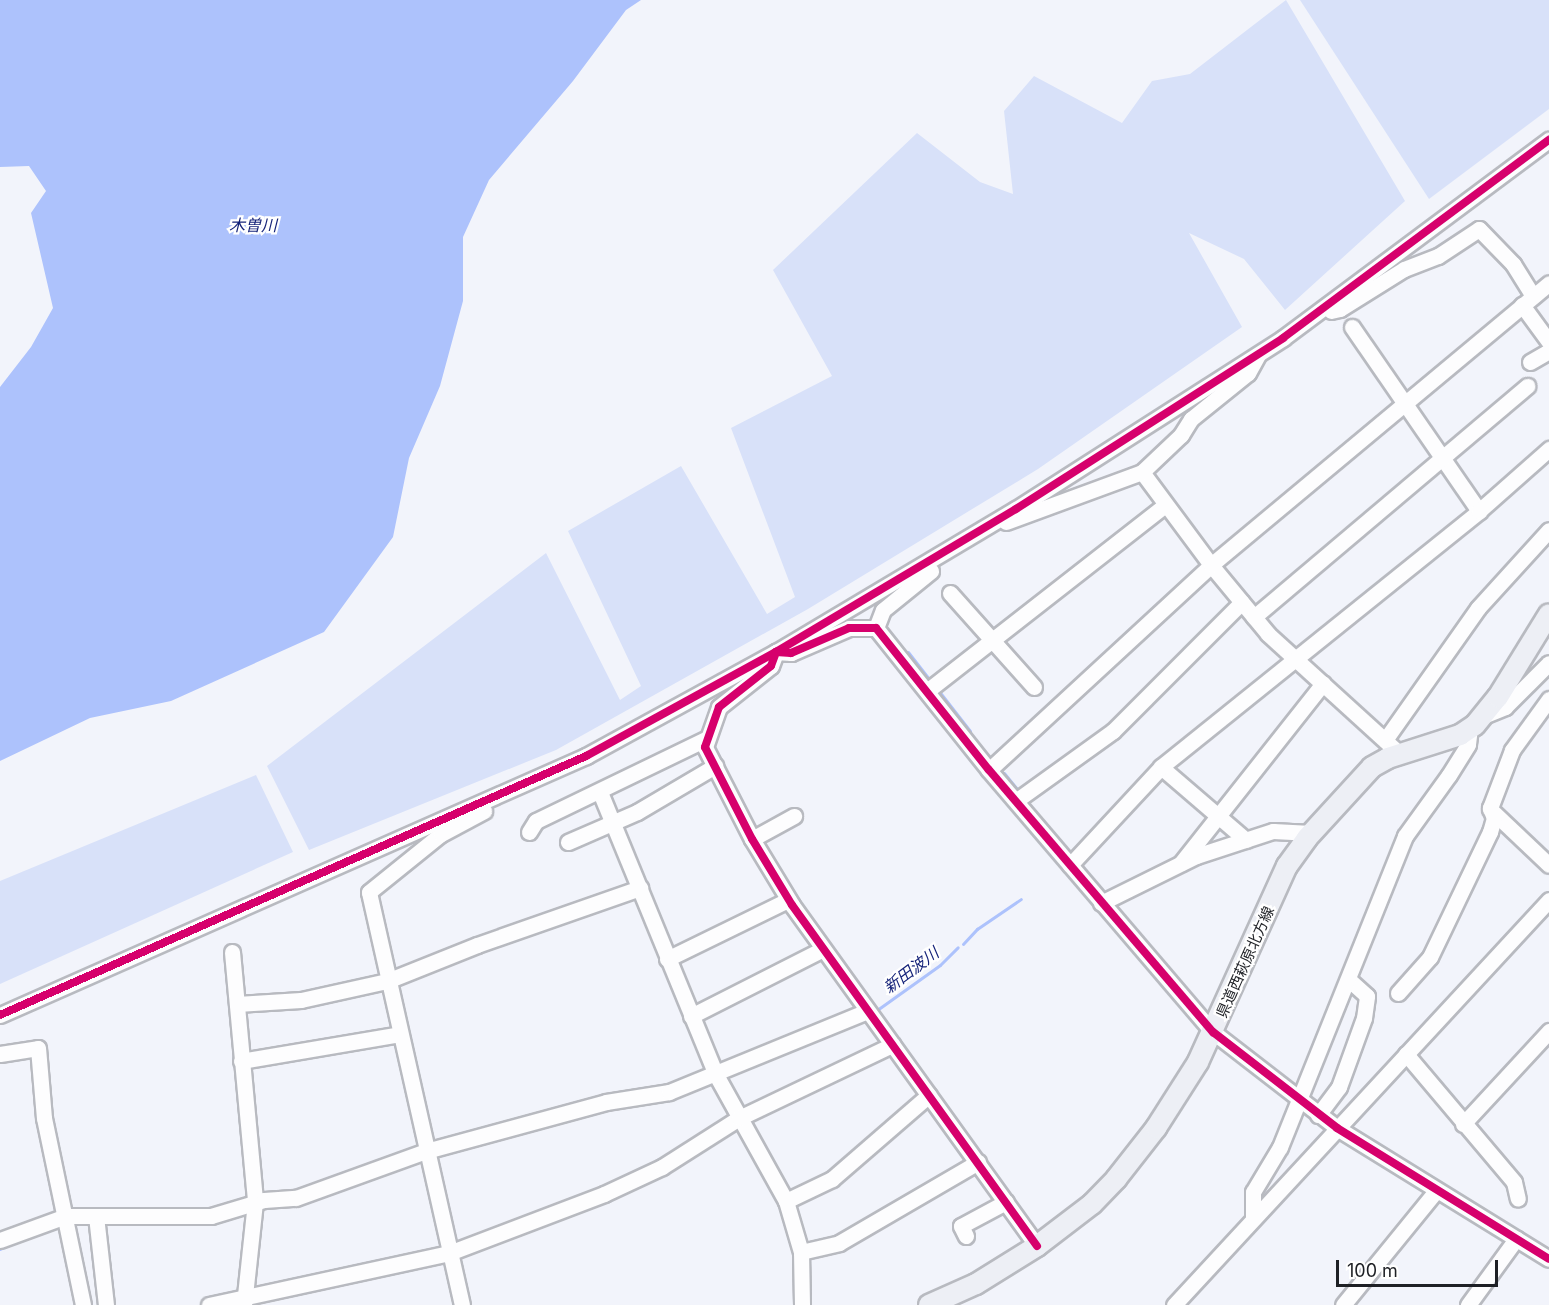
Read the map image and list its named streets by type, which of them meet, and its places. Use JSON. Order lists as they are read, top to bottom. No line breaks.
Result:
{"streets":{"main road":["県道西萩原北方線"]},"water":["木曽川","新田波川"],"scale_bar":"100 m"}
